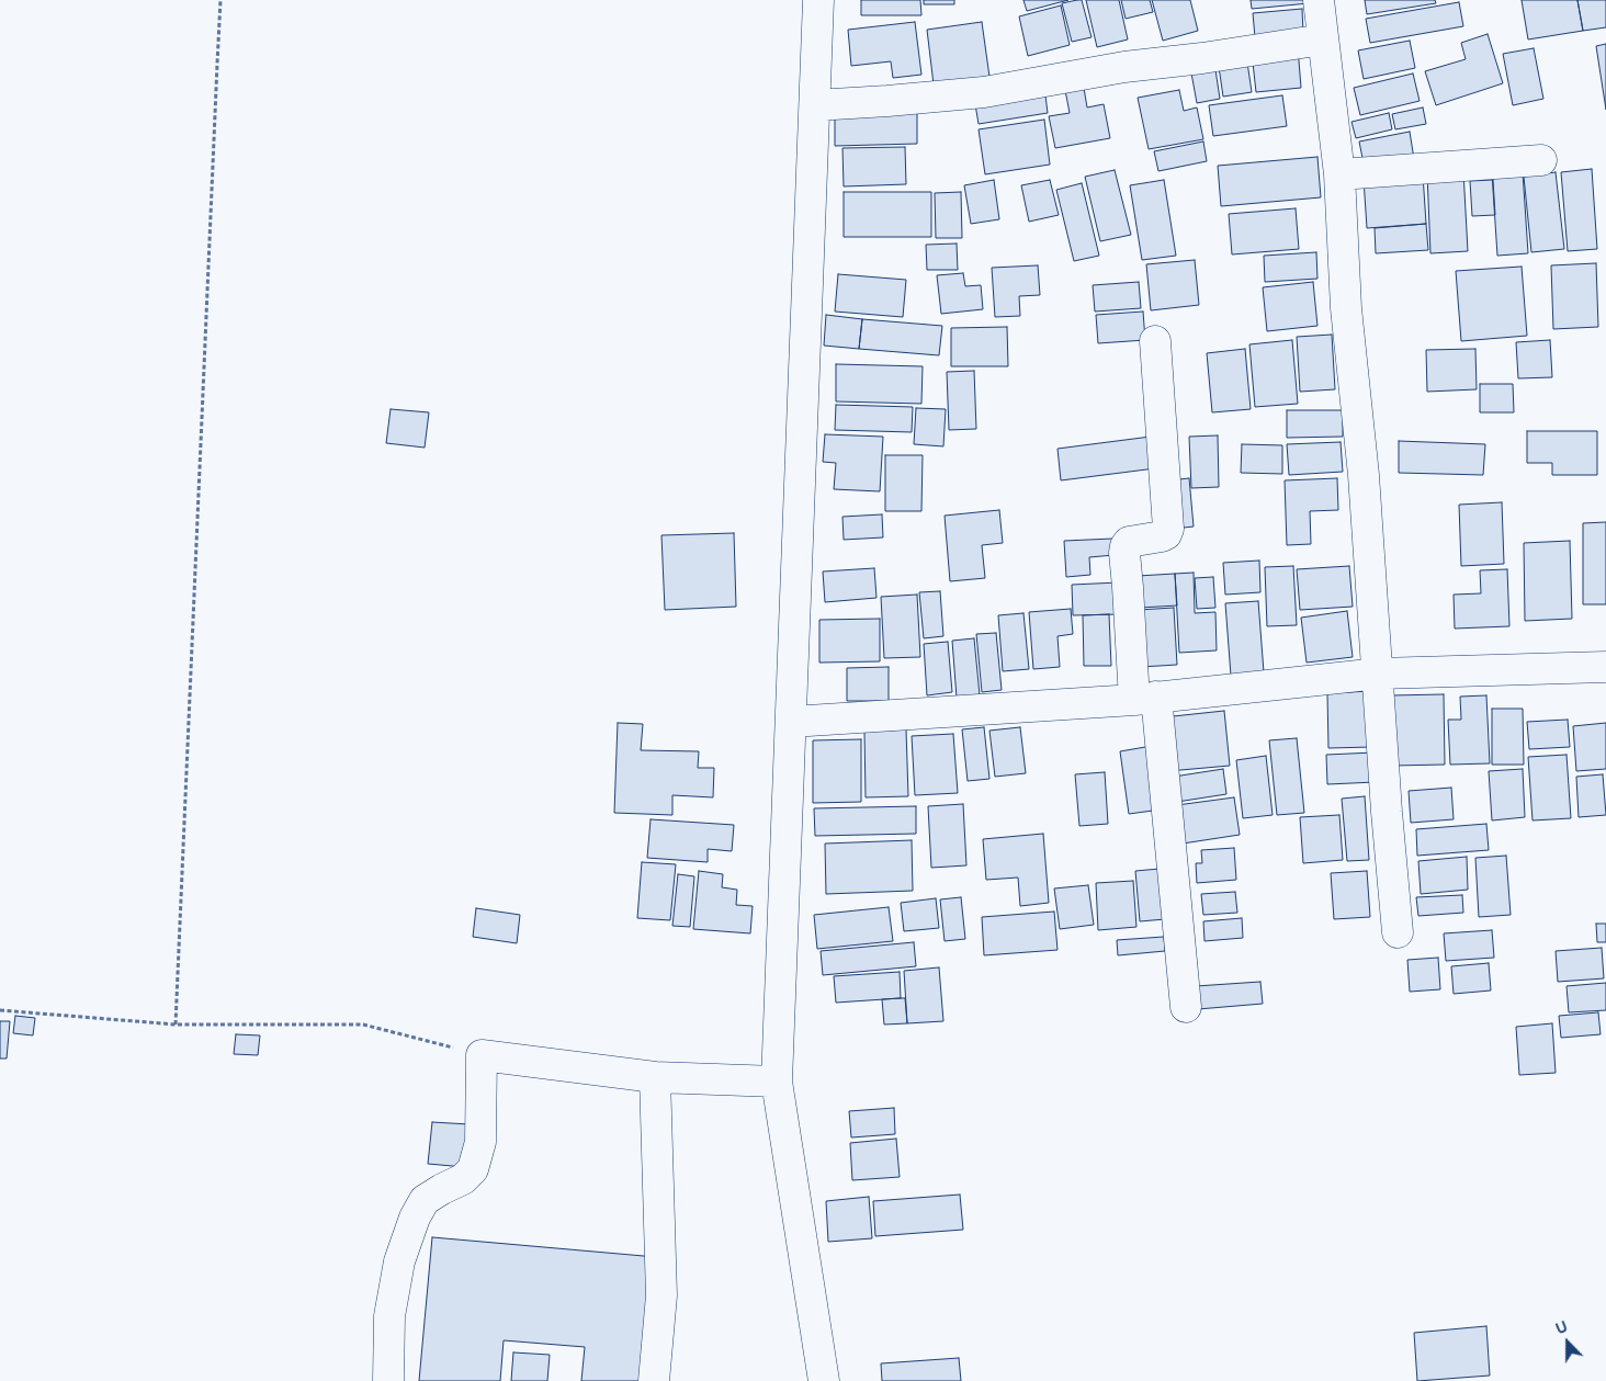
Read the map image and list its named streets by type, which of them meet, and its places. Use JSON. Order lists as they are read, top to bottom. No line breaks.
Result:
{"north":"top"}
